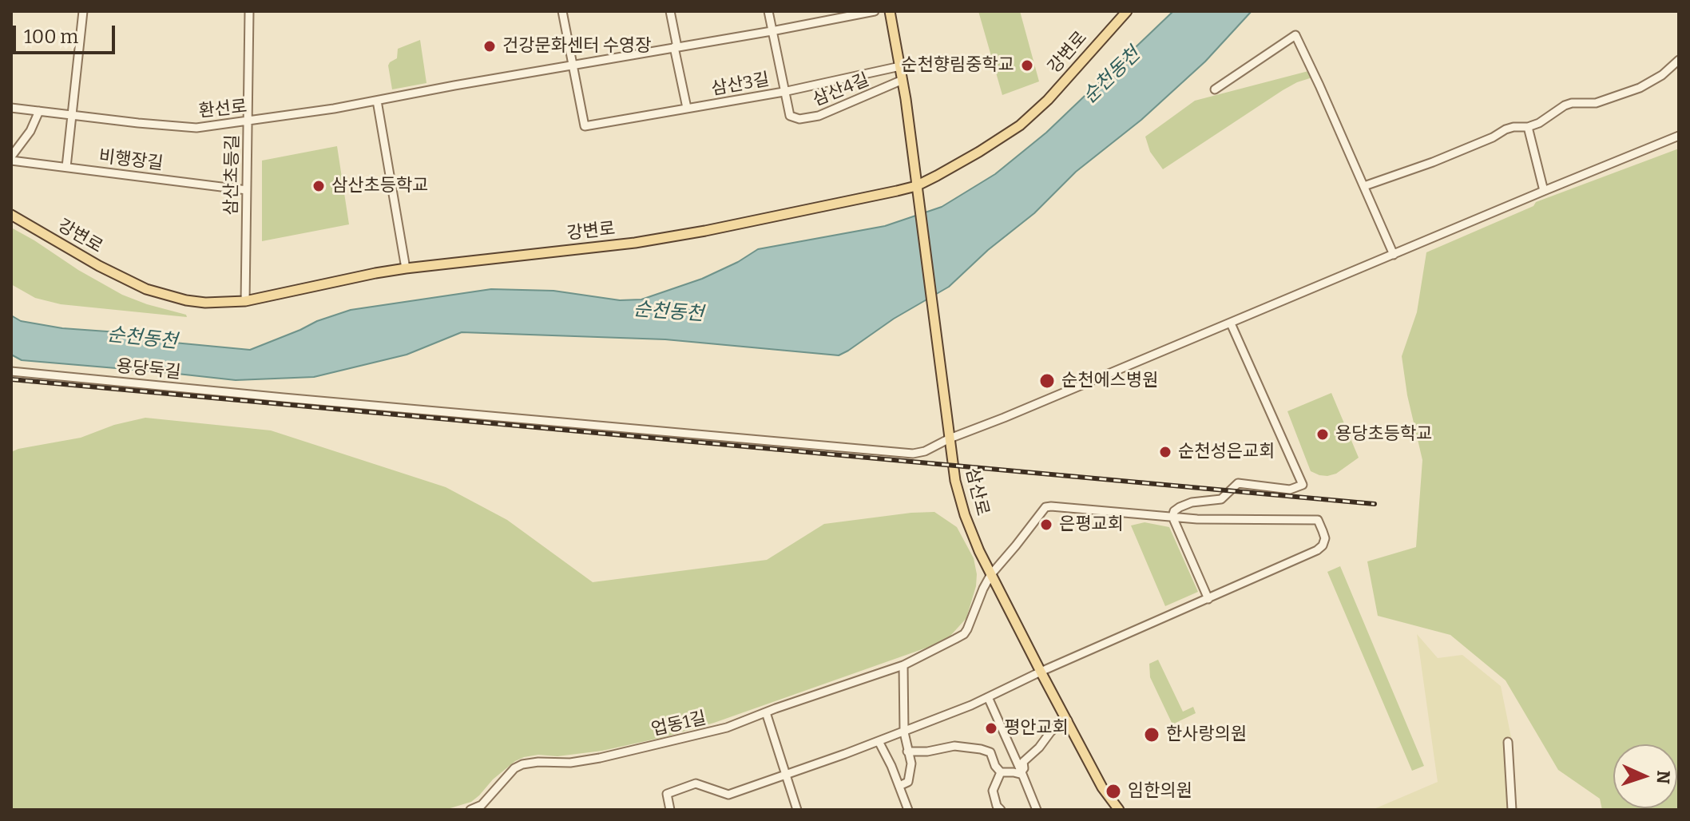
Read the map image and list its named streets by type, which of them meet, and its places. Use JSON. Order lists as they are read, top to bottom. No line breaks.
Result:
{"streets":{"main road":["강변로","삼산로"],"street":["삼산3길","삼산4길","환선로","비행장길","삼산초등길","용당둑길","업동1길"]},"crossings":[["강변로","삼산초등길"],["강변로","삼산로"],["삼산3길","삼산4길"],["삼산3길","환선로"],["환선로","삼산초등길"],["비행장길","삼산초등길"],["용당둑길","삼산로"],["삼산로","업동1길"]],"water":["순천동천"],"places":["건강문화센터 수영장","순천향림중학교","삼산초등학교","순천에스병원","용당초등학교","순천성은교회","은평교회","평안교회","한사랑의원","임한의원"],"scale_bar":"100 m","north":"right"}
